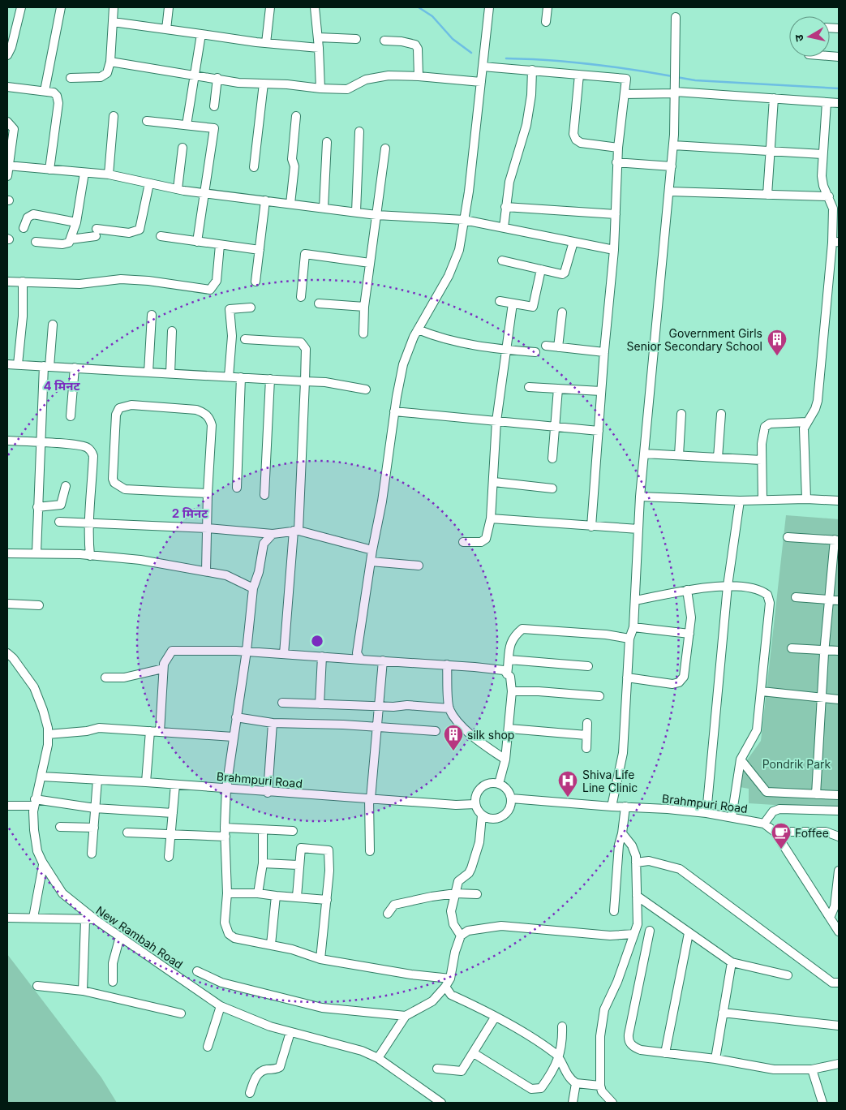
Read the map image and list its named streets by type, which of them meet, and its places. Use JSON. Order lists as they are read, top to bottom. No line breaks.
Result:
{"streets":{"street":["Brahmpuri Road","New Rambah Road"]},"crossings":[["Brahmpuri Road","New Rambah Road"]],"parks":["Pondrik Park"],"places":{"building":["Government Girls Senior Secondary School","silk shop"],"hospital":["Shiva Life Line Clinic"],"cafe":["Foffee"]},"north":"left","rings":["4 मिनट","2 मिनट"]}
